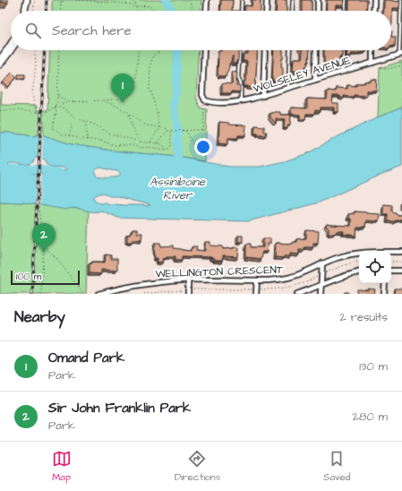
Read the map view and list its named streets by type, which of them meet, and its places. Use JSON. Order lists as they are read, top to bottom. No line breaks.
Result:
{"streets":{"street":["WOLSELEY AVENUE","WELLINGTON CRESCENT"]},"water":["Assiniboine River"],"scale_bar":"100 m","page":{"search":"Search here","pins":["1","2"],"scale":"100 m","heading":["Nearby","2 results"],"list":[{"mark":"1","name":"Omand Park","note":"Park","value":"130 m"},{"mark":"2","name":"Sir John Franklin Park","note":"Park","value":"280 m"}],"nav":["Map","Directions","Saved"]}}
